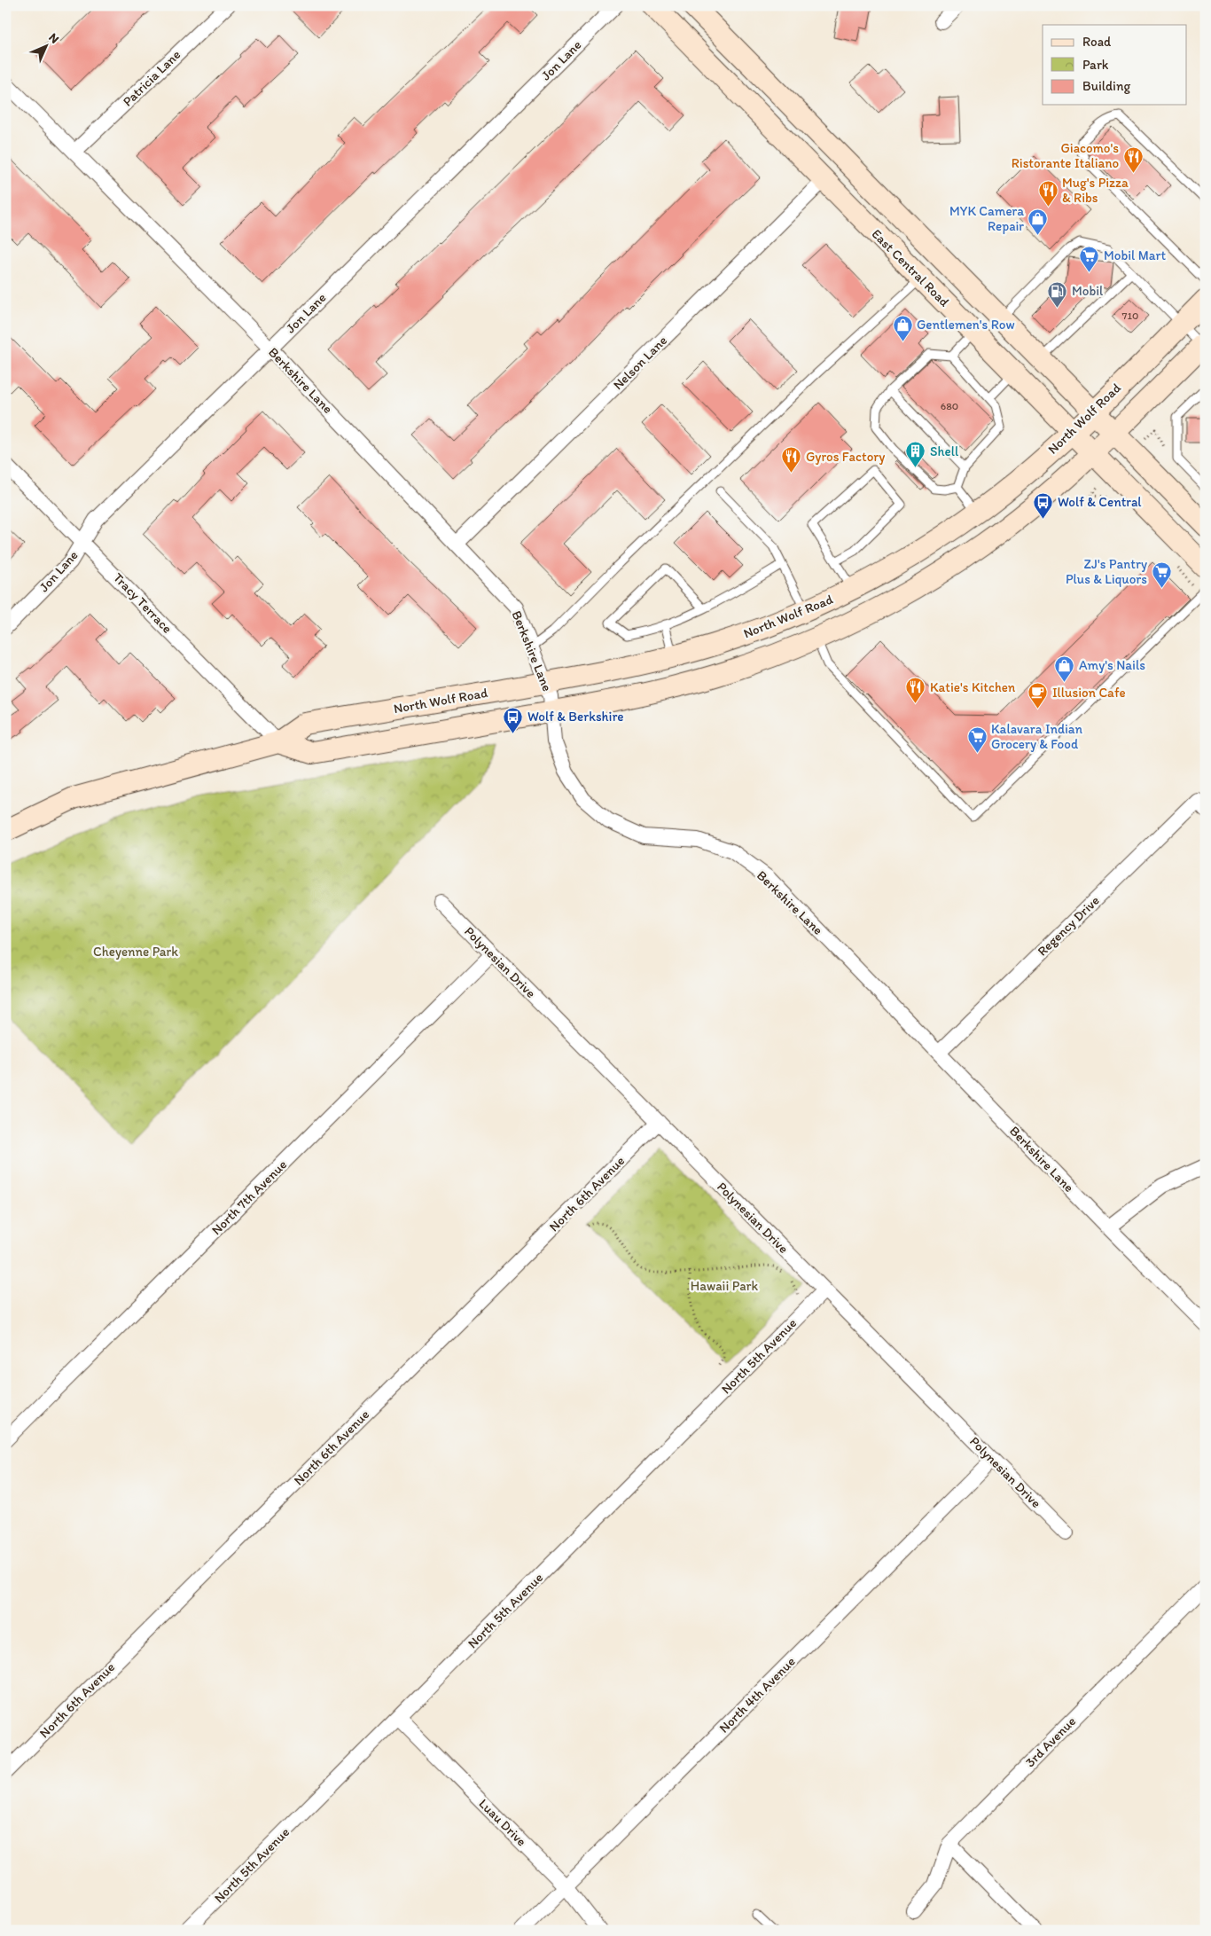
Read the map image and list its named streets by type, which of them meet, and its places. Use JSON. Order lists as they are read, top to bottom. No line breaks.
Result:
{"streets":{"main road":["East Central Road","North Wolf Road"],"street":["Jon Lane","Patricia Lane","Nelson Lane","Berkshire Lane","Tracy Terrace","Regency Drive","Polynesian Drive","North 6th Avenue","North 7th Avenue","North 5th Avenue","North 4th Avenue","3rd Avenue","Luau Drive"]},"crossings":[["Jon Lane","Berkshire Lane"],["Jon Lane","Tracy Terrace"],["Patricia Lane","Berkshire Lane"],["East Central Road","Nelson Lane"],["East Central Road","North Wolf Road"],["Nelson Lane","Berkshire Lane"],["Berkshire Lane","North Wolf Road"],["Berkshire Lane","Regency Drive"],["North Wolf Road","Tracy Terrace"],["Polynesian Drive","North 6th Avenue"],["Polynesian Drive","North 7th Avenue"],["Polynesian Drive","North 5th Avenue"],["Polynesian Drive","North 4th Avenue"],["North 5th Avenue","Luau Drive"],["North 4th Avenue","Luau Drive"]],"parks":["Cheyenne Park","Hawaii Park"],"places":{"restaurant":["Giacomo's Ristorante Italiano","Mug's Pizza & Ribs","Gyros Factory","Katie's Kitchen"],"shop":["MYK Camera Repair","Gentlemen's Row","Amy's Nails"],"supermarket":["Mobil Mart","ZJ's Pantry Plus & Liquors","Kalavara Indian Grocery & Food"],"fuel station":["Mobil"],"building":["Shell"],"bus stop":["Wolf & Central","Wolf & Berkshire"],"cafe":["Illusion Cafe"]},"house_numbers":["710","680"],"legend":["Road","Park","Building"],"north":"top right"}
